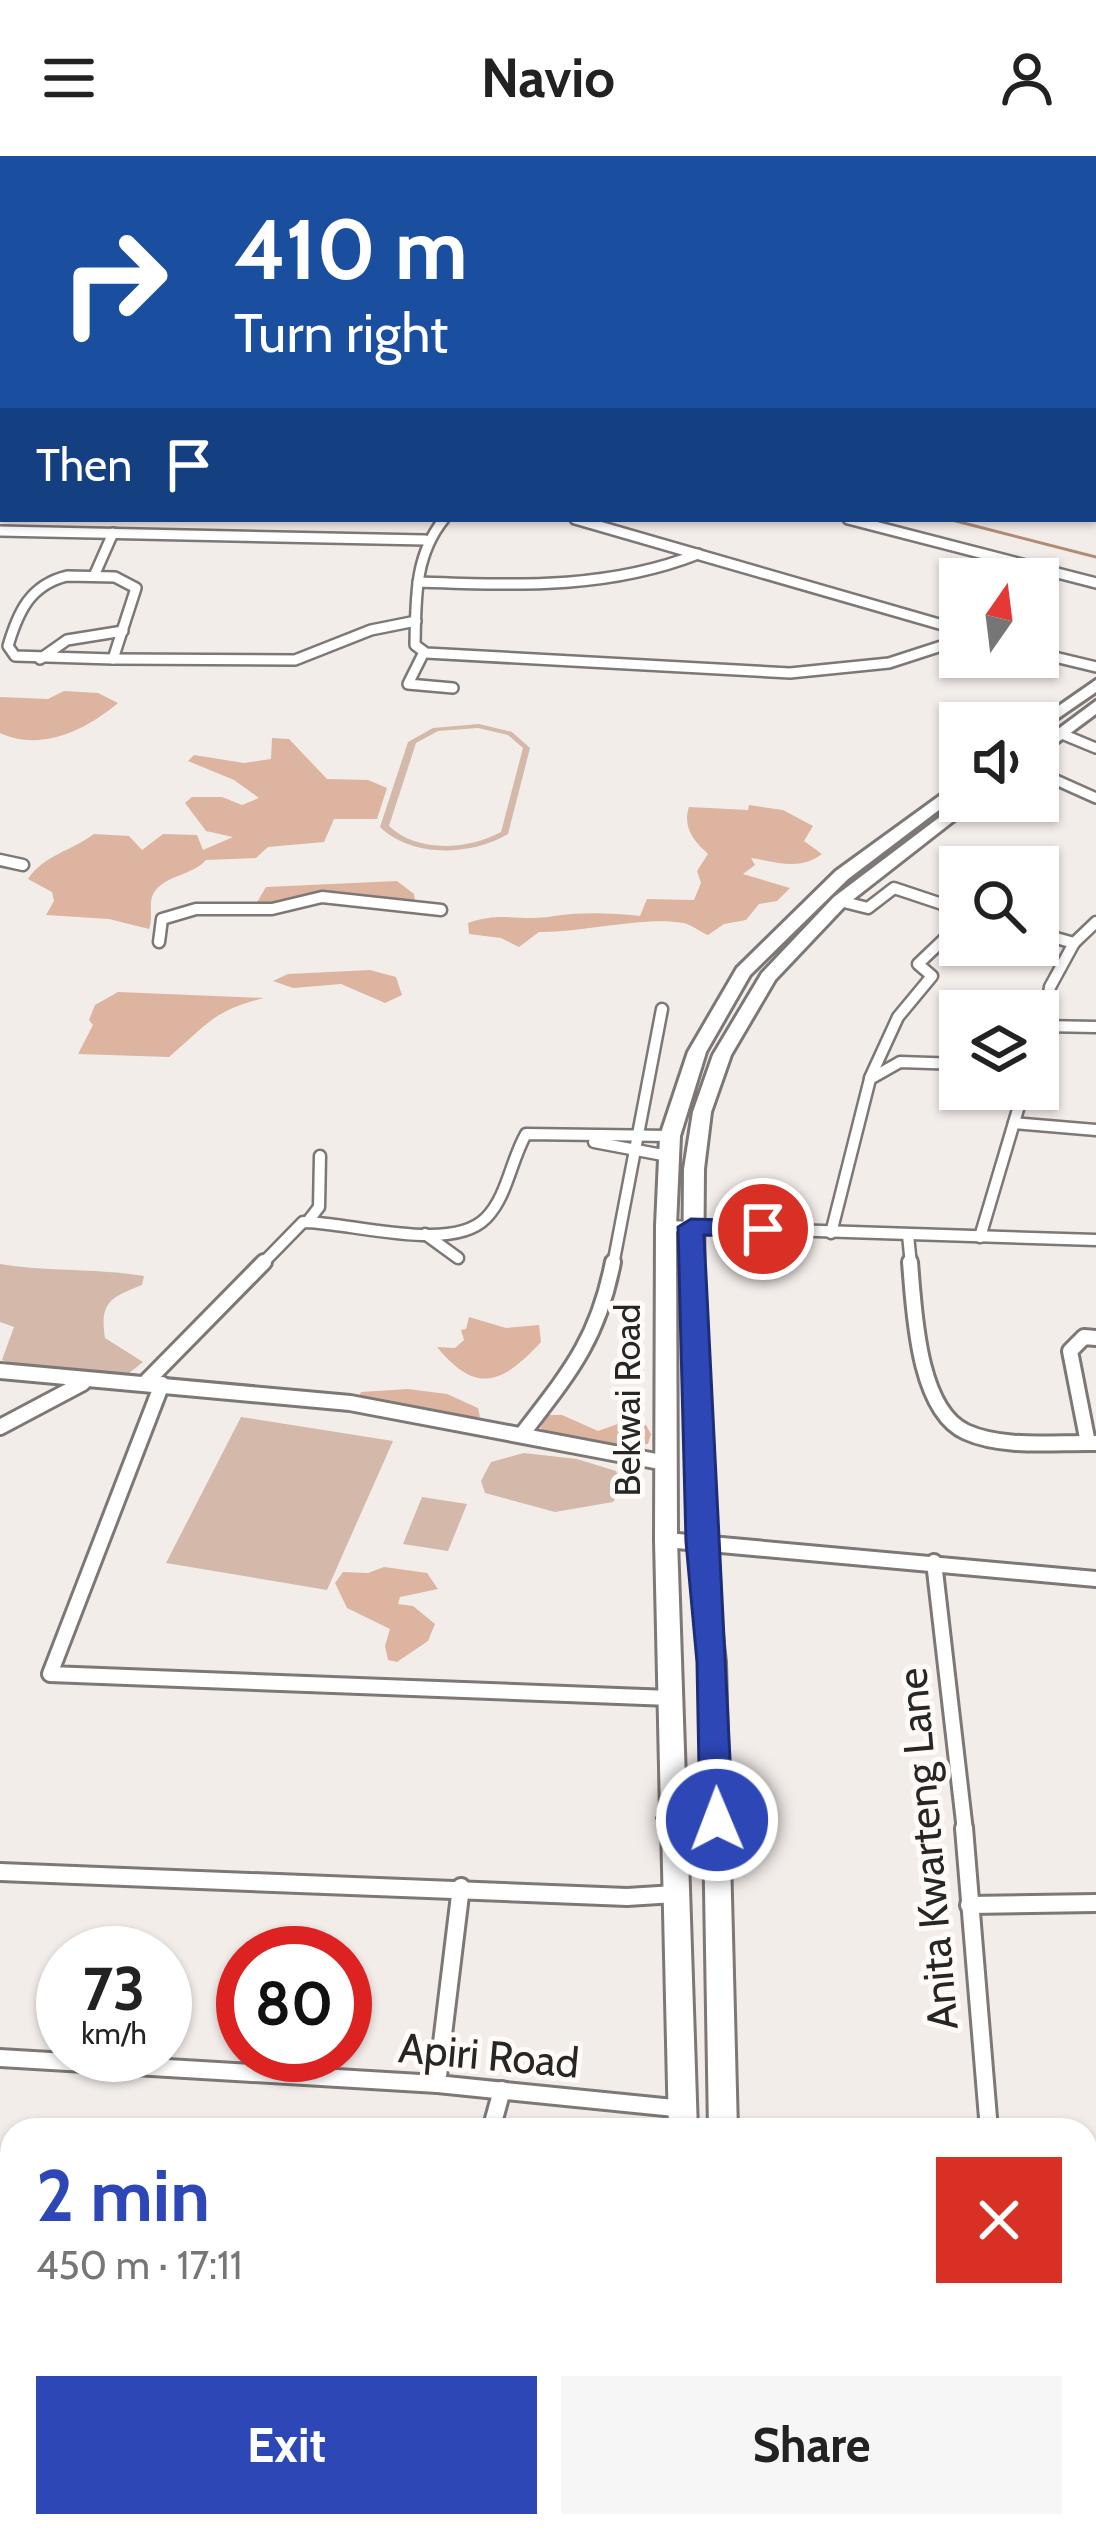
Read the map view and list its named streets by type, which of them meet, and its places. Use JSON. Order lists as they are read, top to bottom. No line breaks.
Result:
{"streets":{"highway":["Bekwai Road"],"street":["Anita Kwarteng Lane","Apiri Road"]},"north":"top","page":{"header":"Navio","turn":["410 m","Turn right"],"then":"Then","speed":"73 km/h","limit":"80","heading":["2 min","450 m · 17:11"],"buttons":["Exit","Share"]}}
